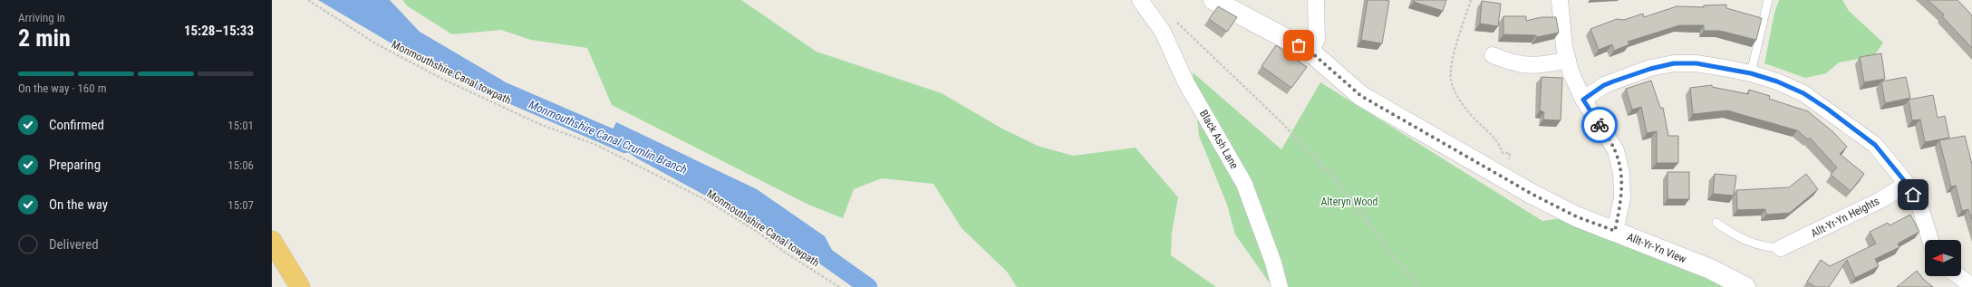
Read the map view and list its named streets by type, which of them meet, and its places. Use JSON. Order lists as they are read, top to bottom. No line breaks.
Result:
{"streets":{"street":["Black Ash Lane","Allt-Yr-Yn Heights","Allt-Yr-Yn View"],"path":["Monmouthshire Canal towpath"]},"water":["Monmouthshire Canal Crumlin Branch"],"parks":["Alteryn Wood"],"north":"left","page":{"heading":["2 min","Arriving in","15:28–15:33"],"bar":"On the way · 160 m","list":[["Confirmed","15:01"],["Preparing","15:06"],["On the way","15:07"],"Delivered"]}}
